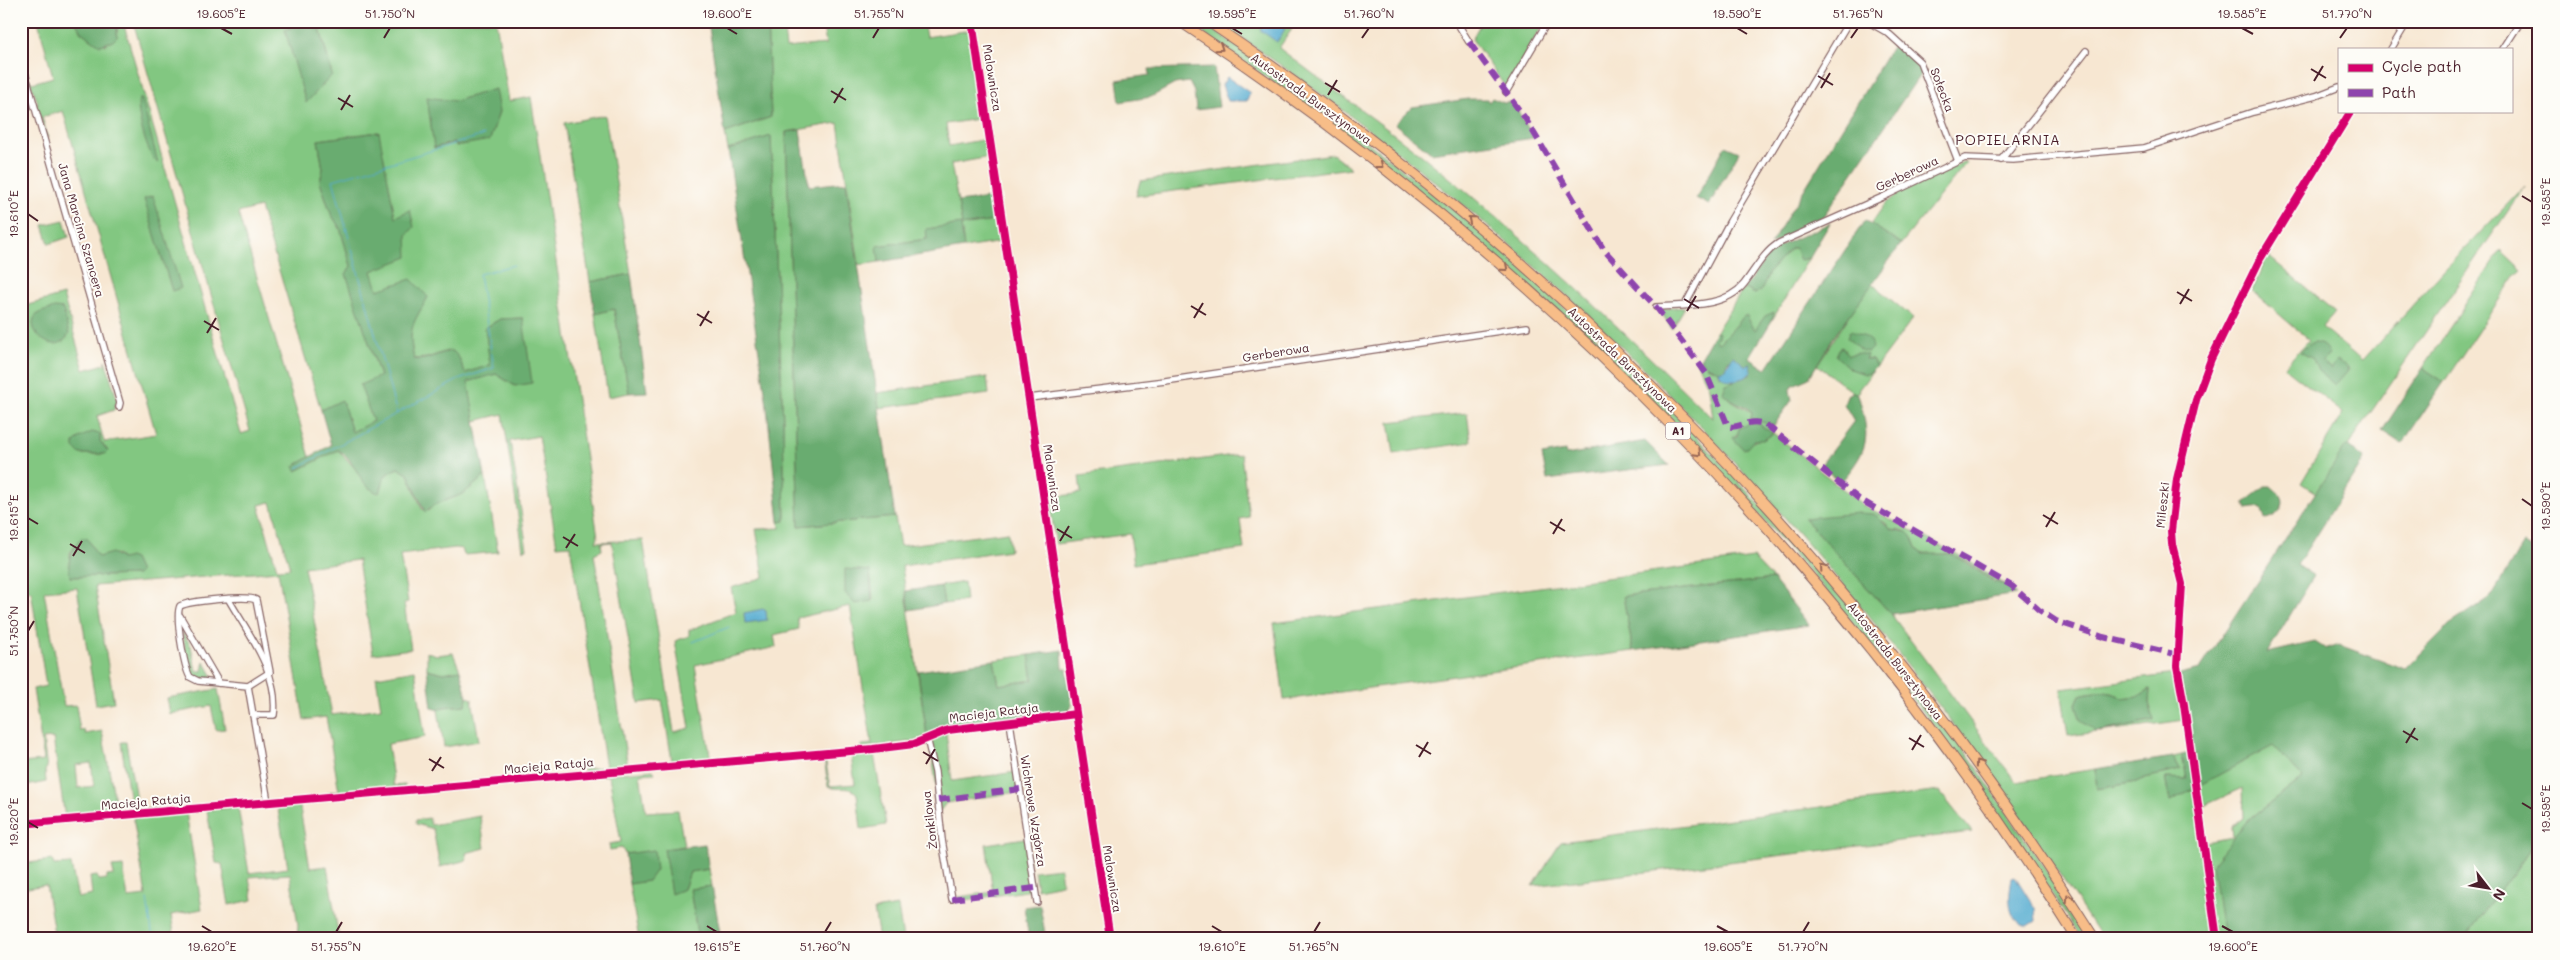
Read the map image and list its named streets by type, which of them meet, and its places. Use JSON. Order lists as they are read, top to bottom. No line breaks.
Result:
{"streets":{"highway":["Autostrada Bursztynowa","A1"],"street":["Malownicza","Sołecka","Gerberowa","Jana Marcina Szancera","Mileszki","Macieja Rataja","Wichrowe Wzgórza","Żonkilowa"]},"crossings":[["Malownicza","Gerberowa"],["Malownicza","Macieja Rataja"],["Sołecka","Gerberowa"],["Macieja Rataja","Wichrowe Wzgórza"],["Macieja Rataja","Żonkilowa"]],"districts":["POPIELARNIA"],"legend":["Cycle path","Path"],"north":"bottom right","coordinates":["19.605°E","51.750°N","19.600°E","51.755°N","19.595°E","51.760°N","19.590°E","51.765°N","19.585°E","51.770°N","19.610°E","19.615°E","19.620°E"]}
